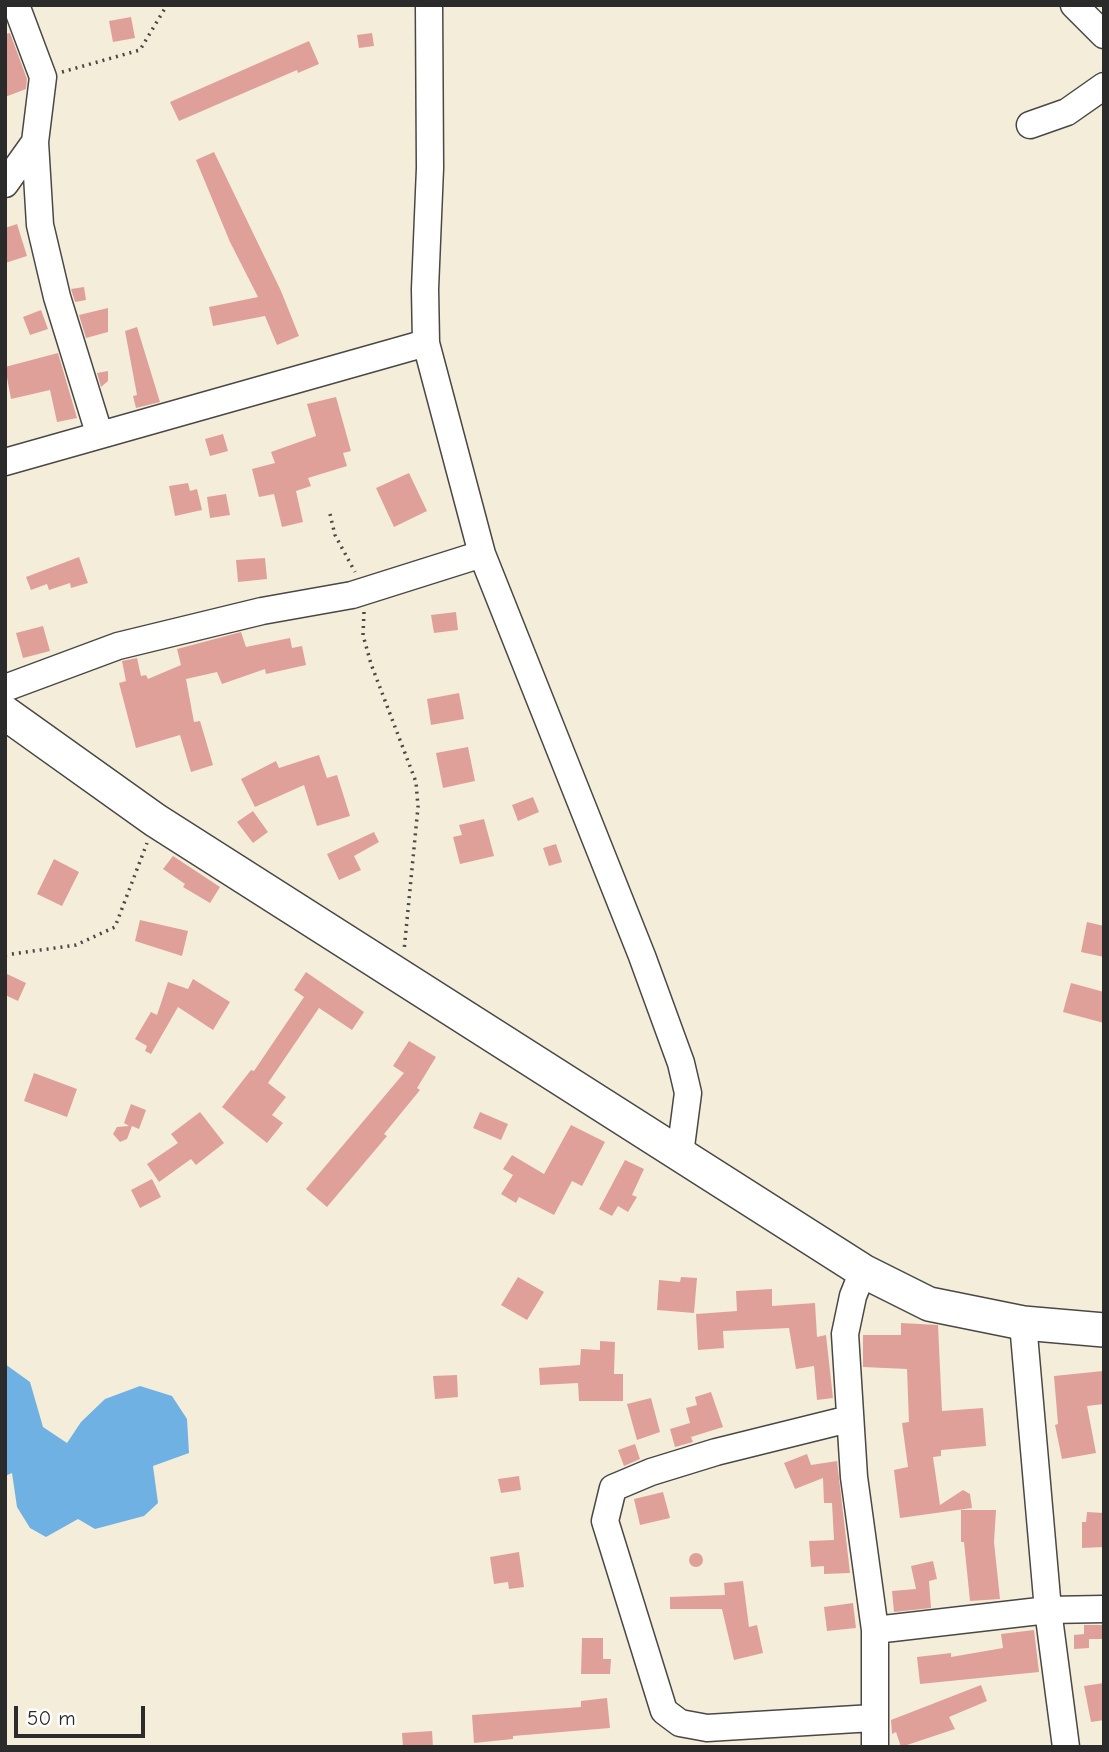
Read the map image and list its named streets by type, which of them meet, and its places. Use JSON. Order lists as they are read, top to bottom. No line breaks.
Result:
{"scale_bar":"50 m"}
